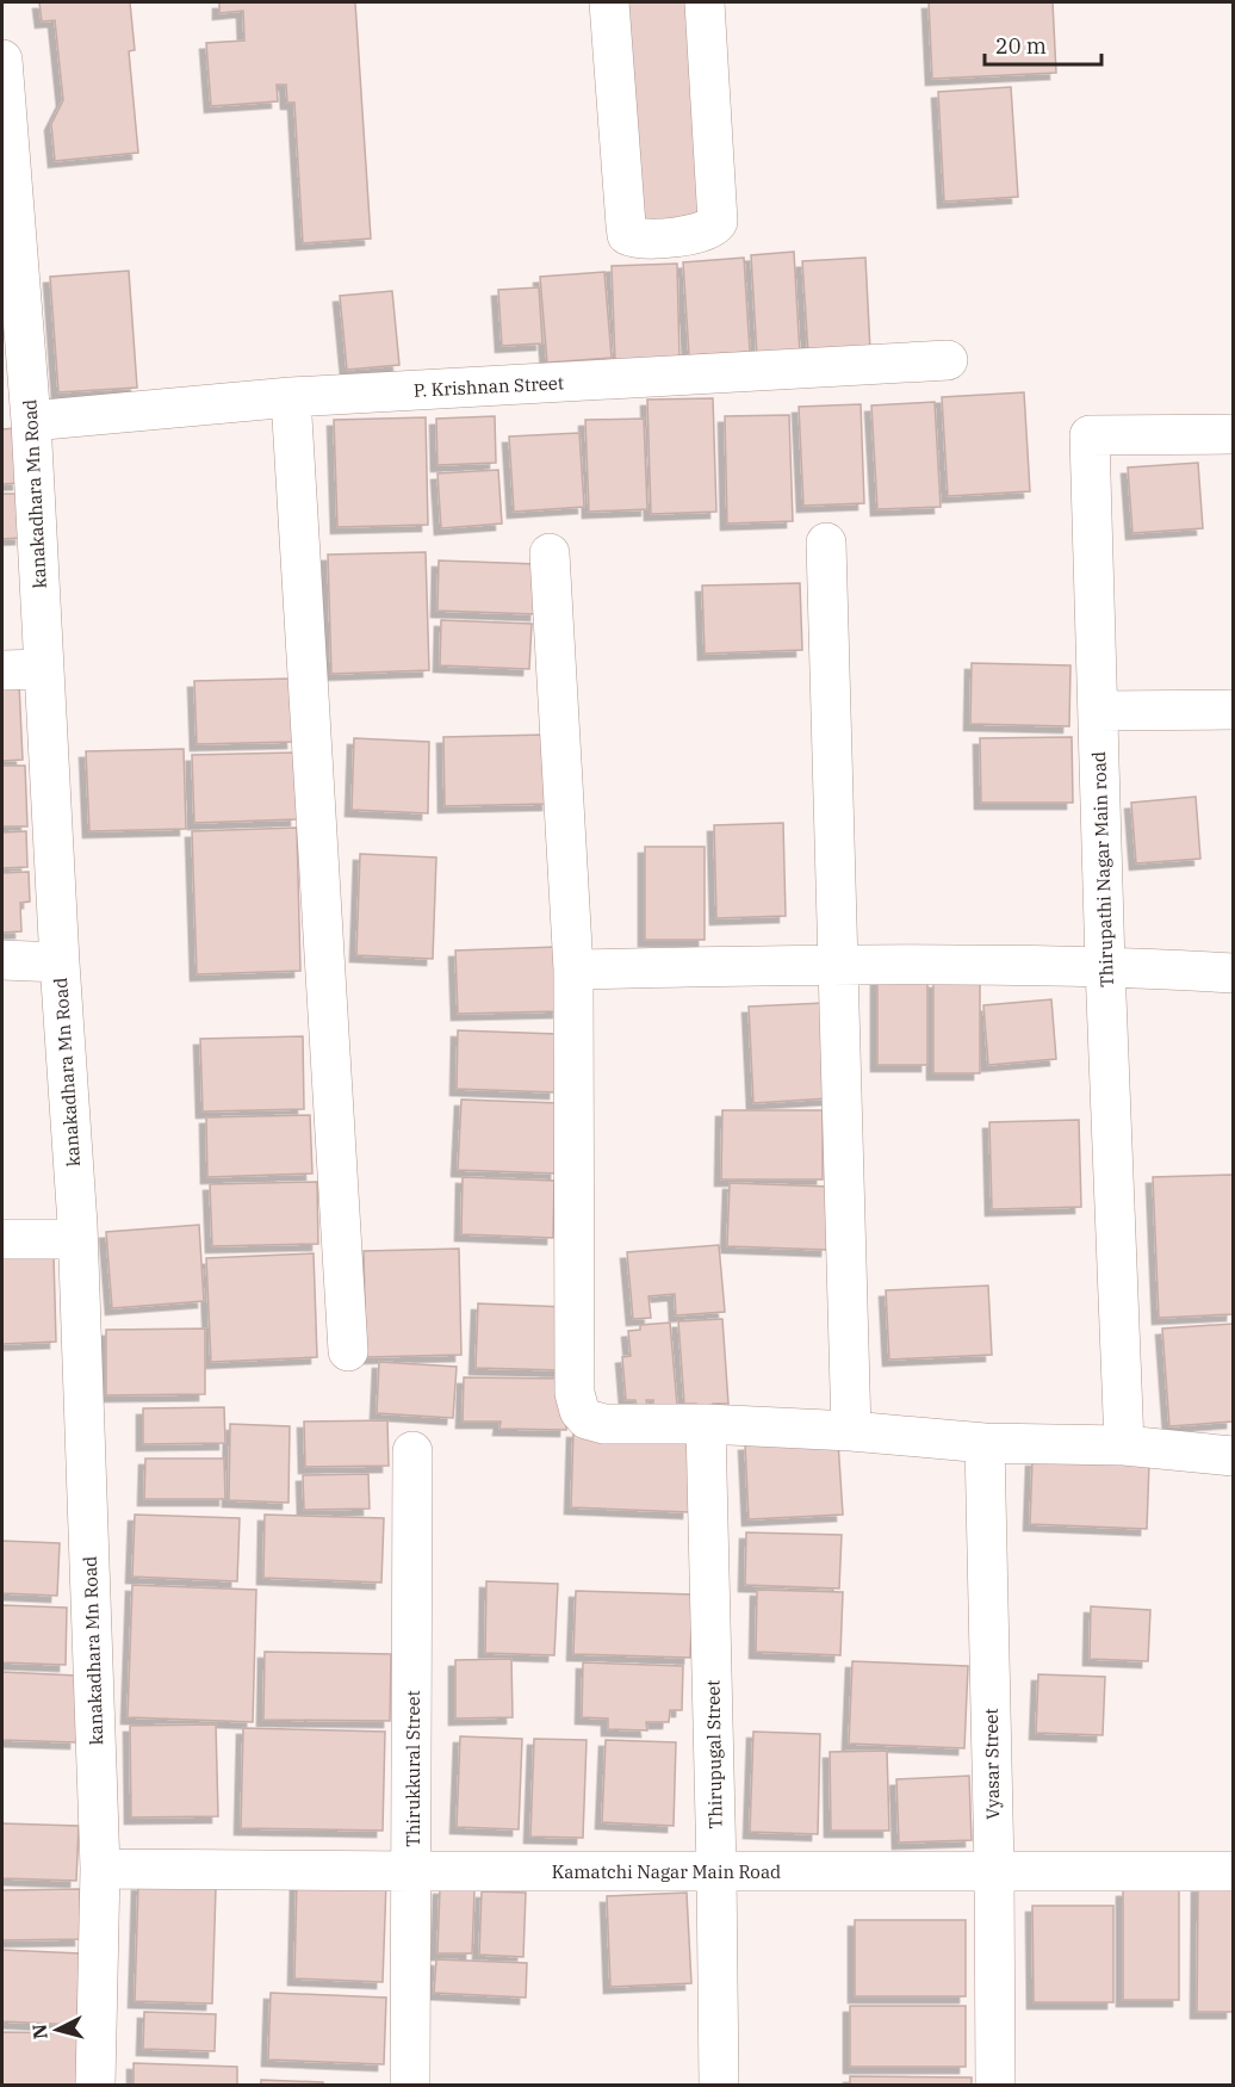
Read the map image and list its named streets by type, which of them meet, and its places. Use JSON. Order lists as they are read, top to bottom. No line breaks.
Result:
{"streets":{"street":["P. Krishnan Street","kanakadhara Mn Road","Thirupathi Nagar Main road","Thirupugal Street","Vyasar Street","Thirukkural Street","Kamatchi Nagar Main Road"]},"crossings":[["P. Krishnan Street","kanakadhara Mn Road"],["kanakadhara Mn Road","Kamatchi Nagar Main Road"],["Thirupugal Street","Kamatchi Nagar Main Road"],["Vyasar Street","Kamatchi Nagar Main Road"],["Thirukkural Street","Kamatchi Nagar Main Road"]],"scale_bar":"20 m","north":"left"}
